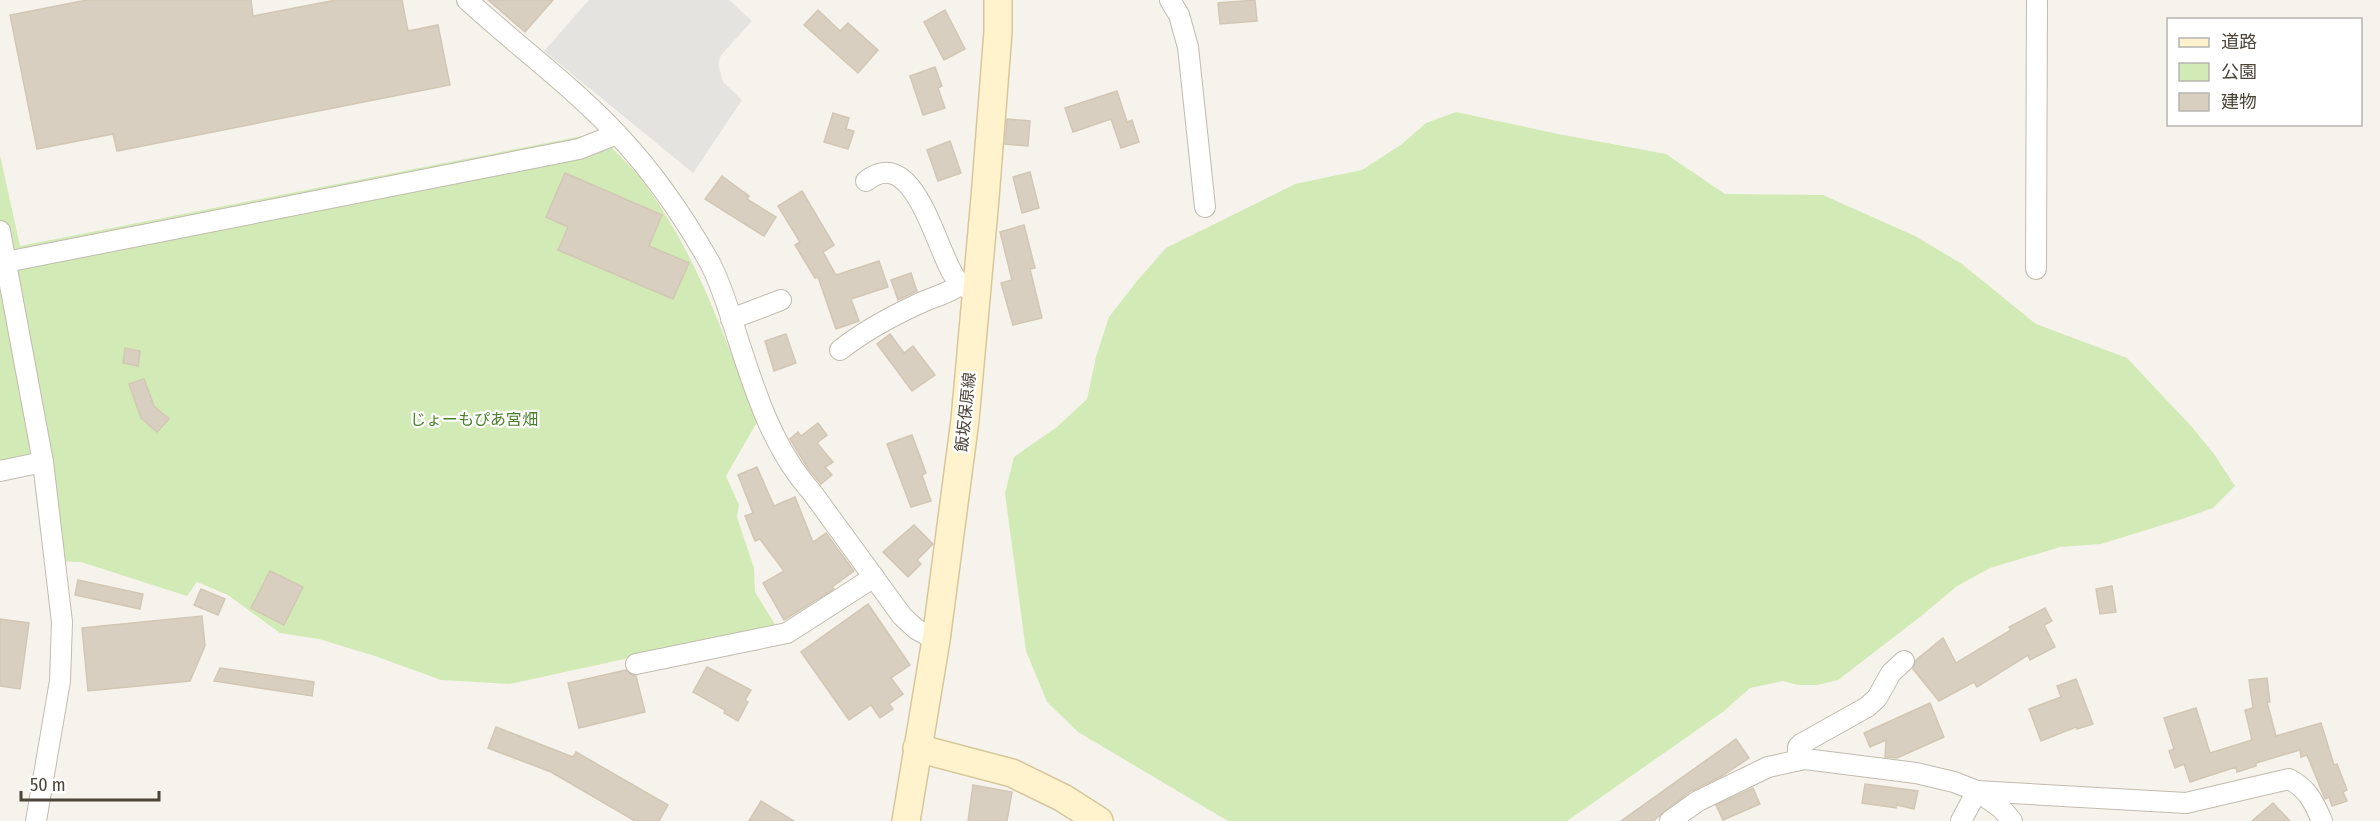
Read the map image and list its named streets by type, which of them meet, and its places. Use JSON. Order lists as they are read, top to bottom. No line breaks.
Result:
{"streets":{"main road":["飯坂保原線"]},"parks":["じょーもぴあ宮畑"],"legend":["道路","公園","建物"],"scale_bar":"50 m"}
